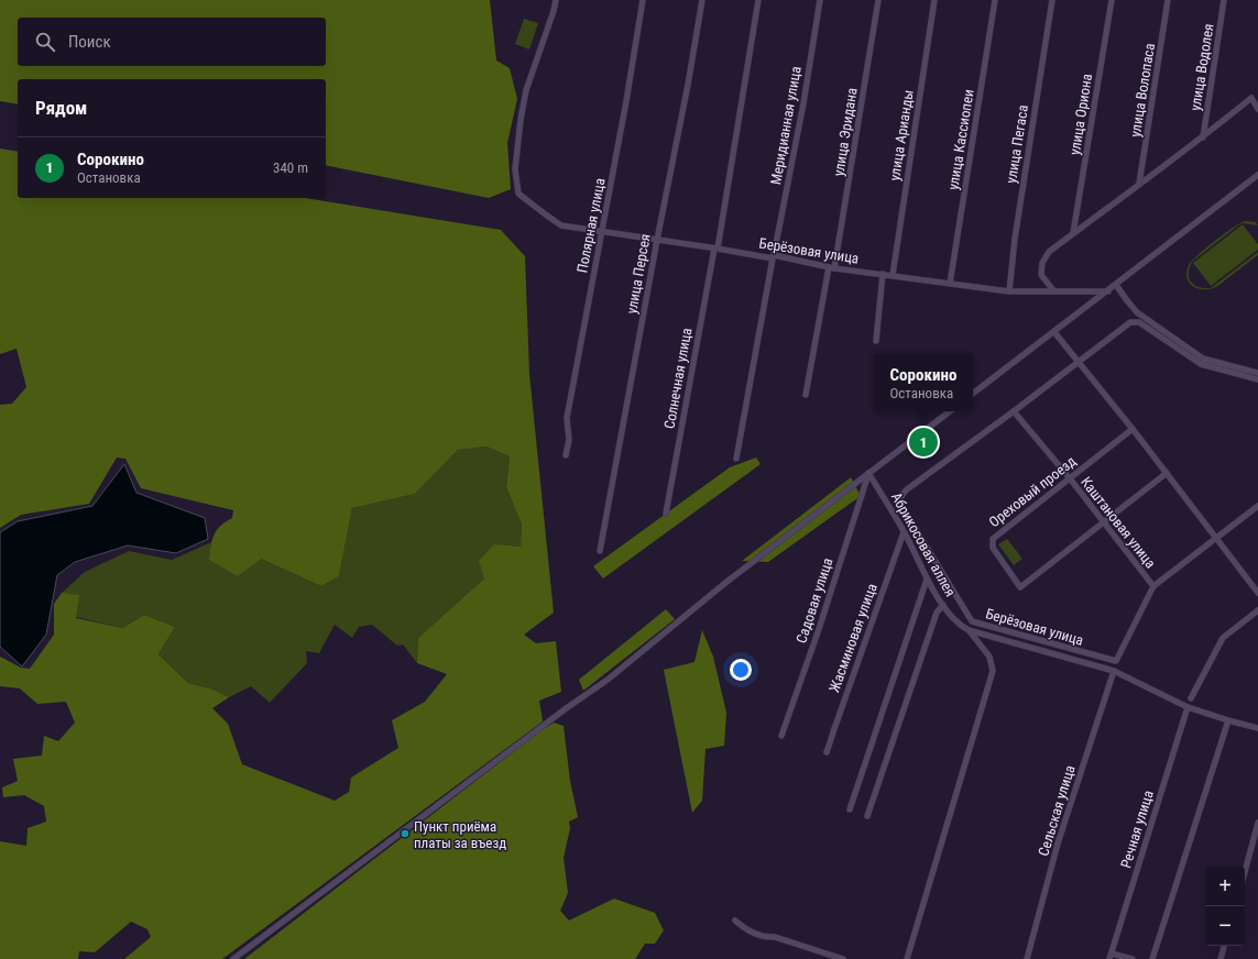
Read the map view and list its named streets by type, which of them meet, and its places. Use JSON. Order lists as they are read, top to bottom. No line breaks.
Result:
{"streets":{"street":["улица Водолея","улица Волопаса","улица Ориона","Меридианная улица","улица Эридана","улица Арианды","улица Кассиопеи","улица Пегаса","Полярная улица","Берёзовая улица","улица Персея","Солнечная улица","Ореховый проезд","Каштановая улица","Абрикосовая аллея","Садовая улица","Жасминовая улица","Сельская улица","Речная улица"]},"crossings":[["Меридианная улица","Берёзовая улица"],["улица Эридана","Берёзовая улица"],["улица Арианды","Берёзовая улица"],["улица Кассиопеи","Берёзовая улица"],["улица Пегаса","Берёзовая улица"],["Полярная улица","Берёзовая улица"],["Берёзовая улица","улица Персея"],["Берёзовая улица","Солнечная улица"],["Берёзовая улица","Каштановая улица"],["Ореховый проезд","Каштановая улица"],["Абрикосовая аллея","Садовая улица"],["Абрикосовая аллея","Жасминовая улица"],["Абрикосовая аллея","Сельская улица"],["Абрикосовая аллея","Речная улица"]],"places":["Пункт приёма платы за въезд"],"page":{"search":"Поиск","heading":"Рядом","list":[{"mark":"1","name":"Сорокино","note":"Остановка","value":"340 m"}],"popup":["Сорокино","Остановка"],"pins":"1","map_buttons":["+","−"]}}
